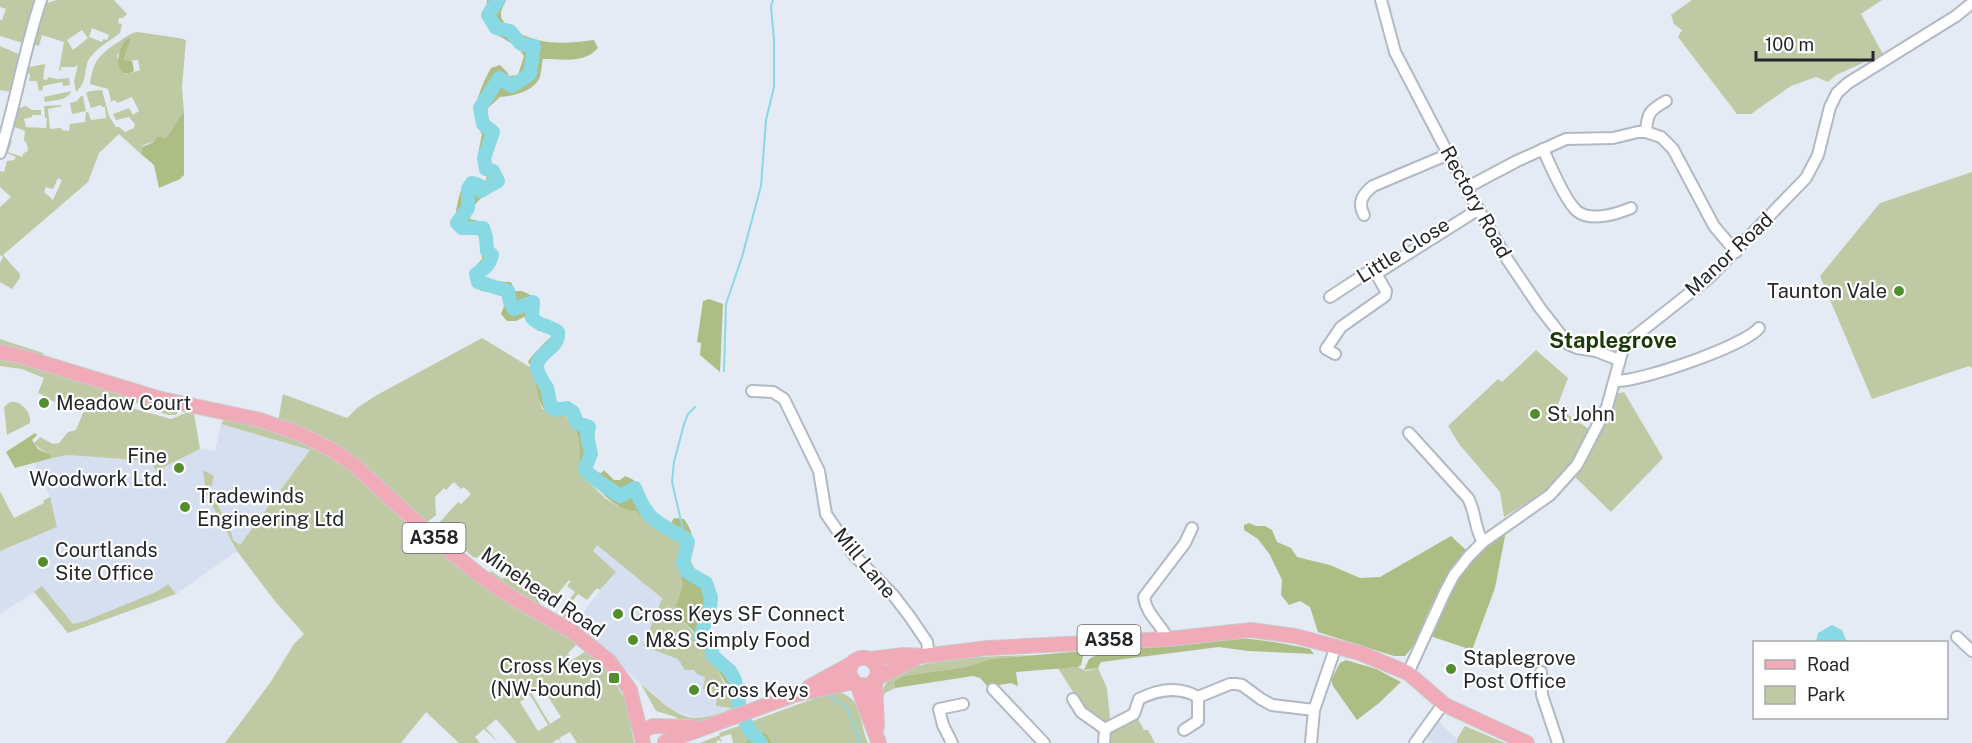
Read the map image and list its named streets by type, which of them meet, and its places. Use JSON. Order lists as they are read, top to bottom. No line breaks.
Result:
{"streets":{"main road":["A358","Minehead Road"],"street":["Rectory Road","Little Close","Manor Road","Mill Lane"]},"crossings":[["Rectory Road","Little Close"],["Rectory Road","Manor Road"],["Manor Road","A358"],["A358","Mill Lane"],["A358","Minehead Road"]],"districts":["Staplegrove"],"places":{"other":["Taunton Vale","Meadow Court","St John","Fine Woodwork Ltd.","Tradewinds Engineering Ltd","Courtlands Site Office","Cross Keys SF Connect","M&S Simply Food","Staplegrove Post Office","Cross Keys"],"transit":["Cross Keys (NW-bound)"]},"legend":["Road","Park"],"scale_bar":"100 m"}
